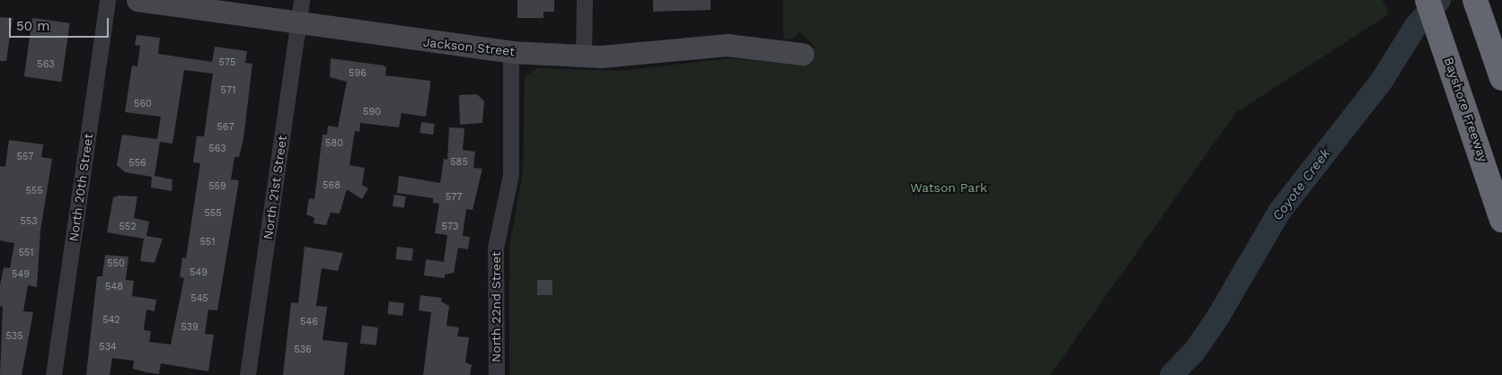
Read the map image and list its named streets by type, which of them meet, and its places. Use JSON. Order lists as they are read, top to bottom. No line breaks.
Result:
{"streets":{"highway":["Bayshore Freeway"],"street":["Jackson Street","North 20th Street","North 21st Street","North 22nd Street"]},"crossings":[["Jackson Street","North 21st Street"],["Jackson Street","North 22nd Street"]],"water":["Coyote Creek"],"parks":["Watson Park"],"house_numbers":["575","563","596","571","560","590","567","580","563","557","585","556","568","559","555","577","555","553","552","573","551","551","550","549","549","548","545","542","546","539","535","534","536"],"scale_bar":"50 m"}
